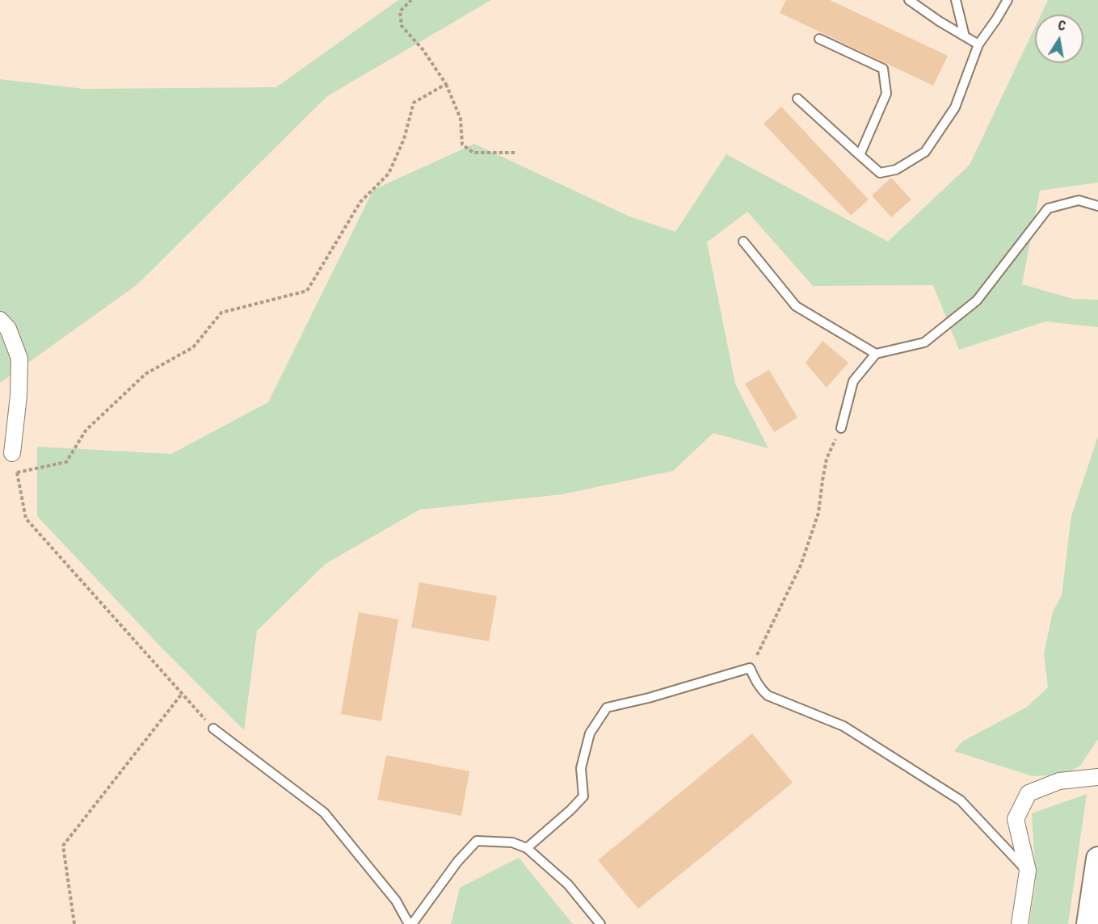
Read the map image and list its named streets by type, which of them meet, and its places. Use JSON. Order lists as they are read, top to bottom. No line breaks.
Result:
{"north":"top"}
